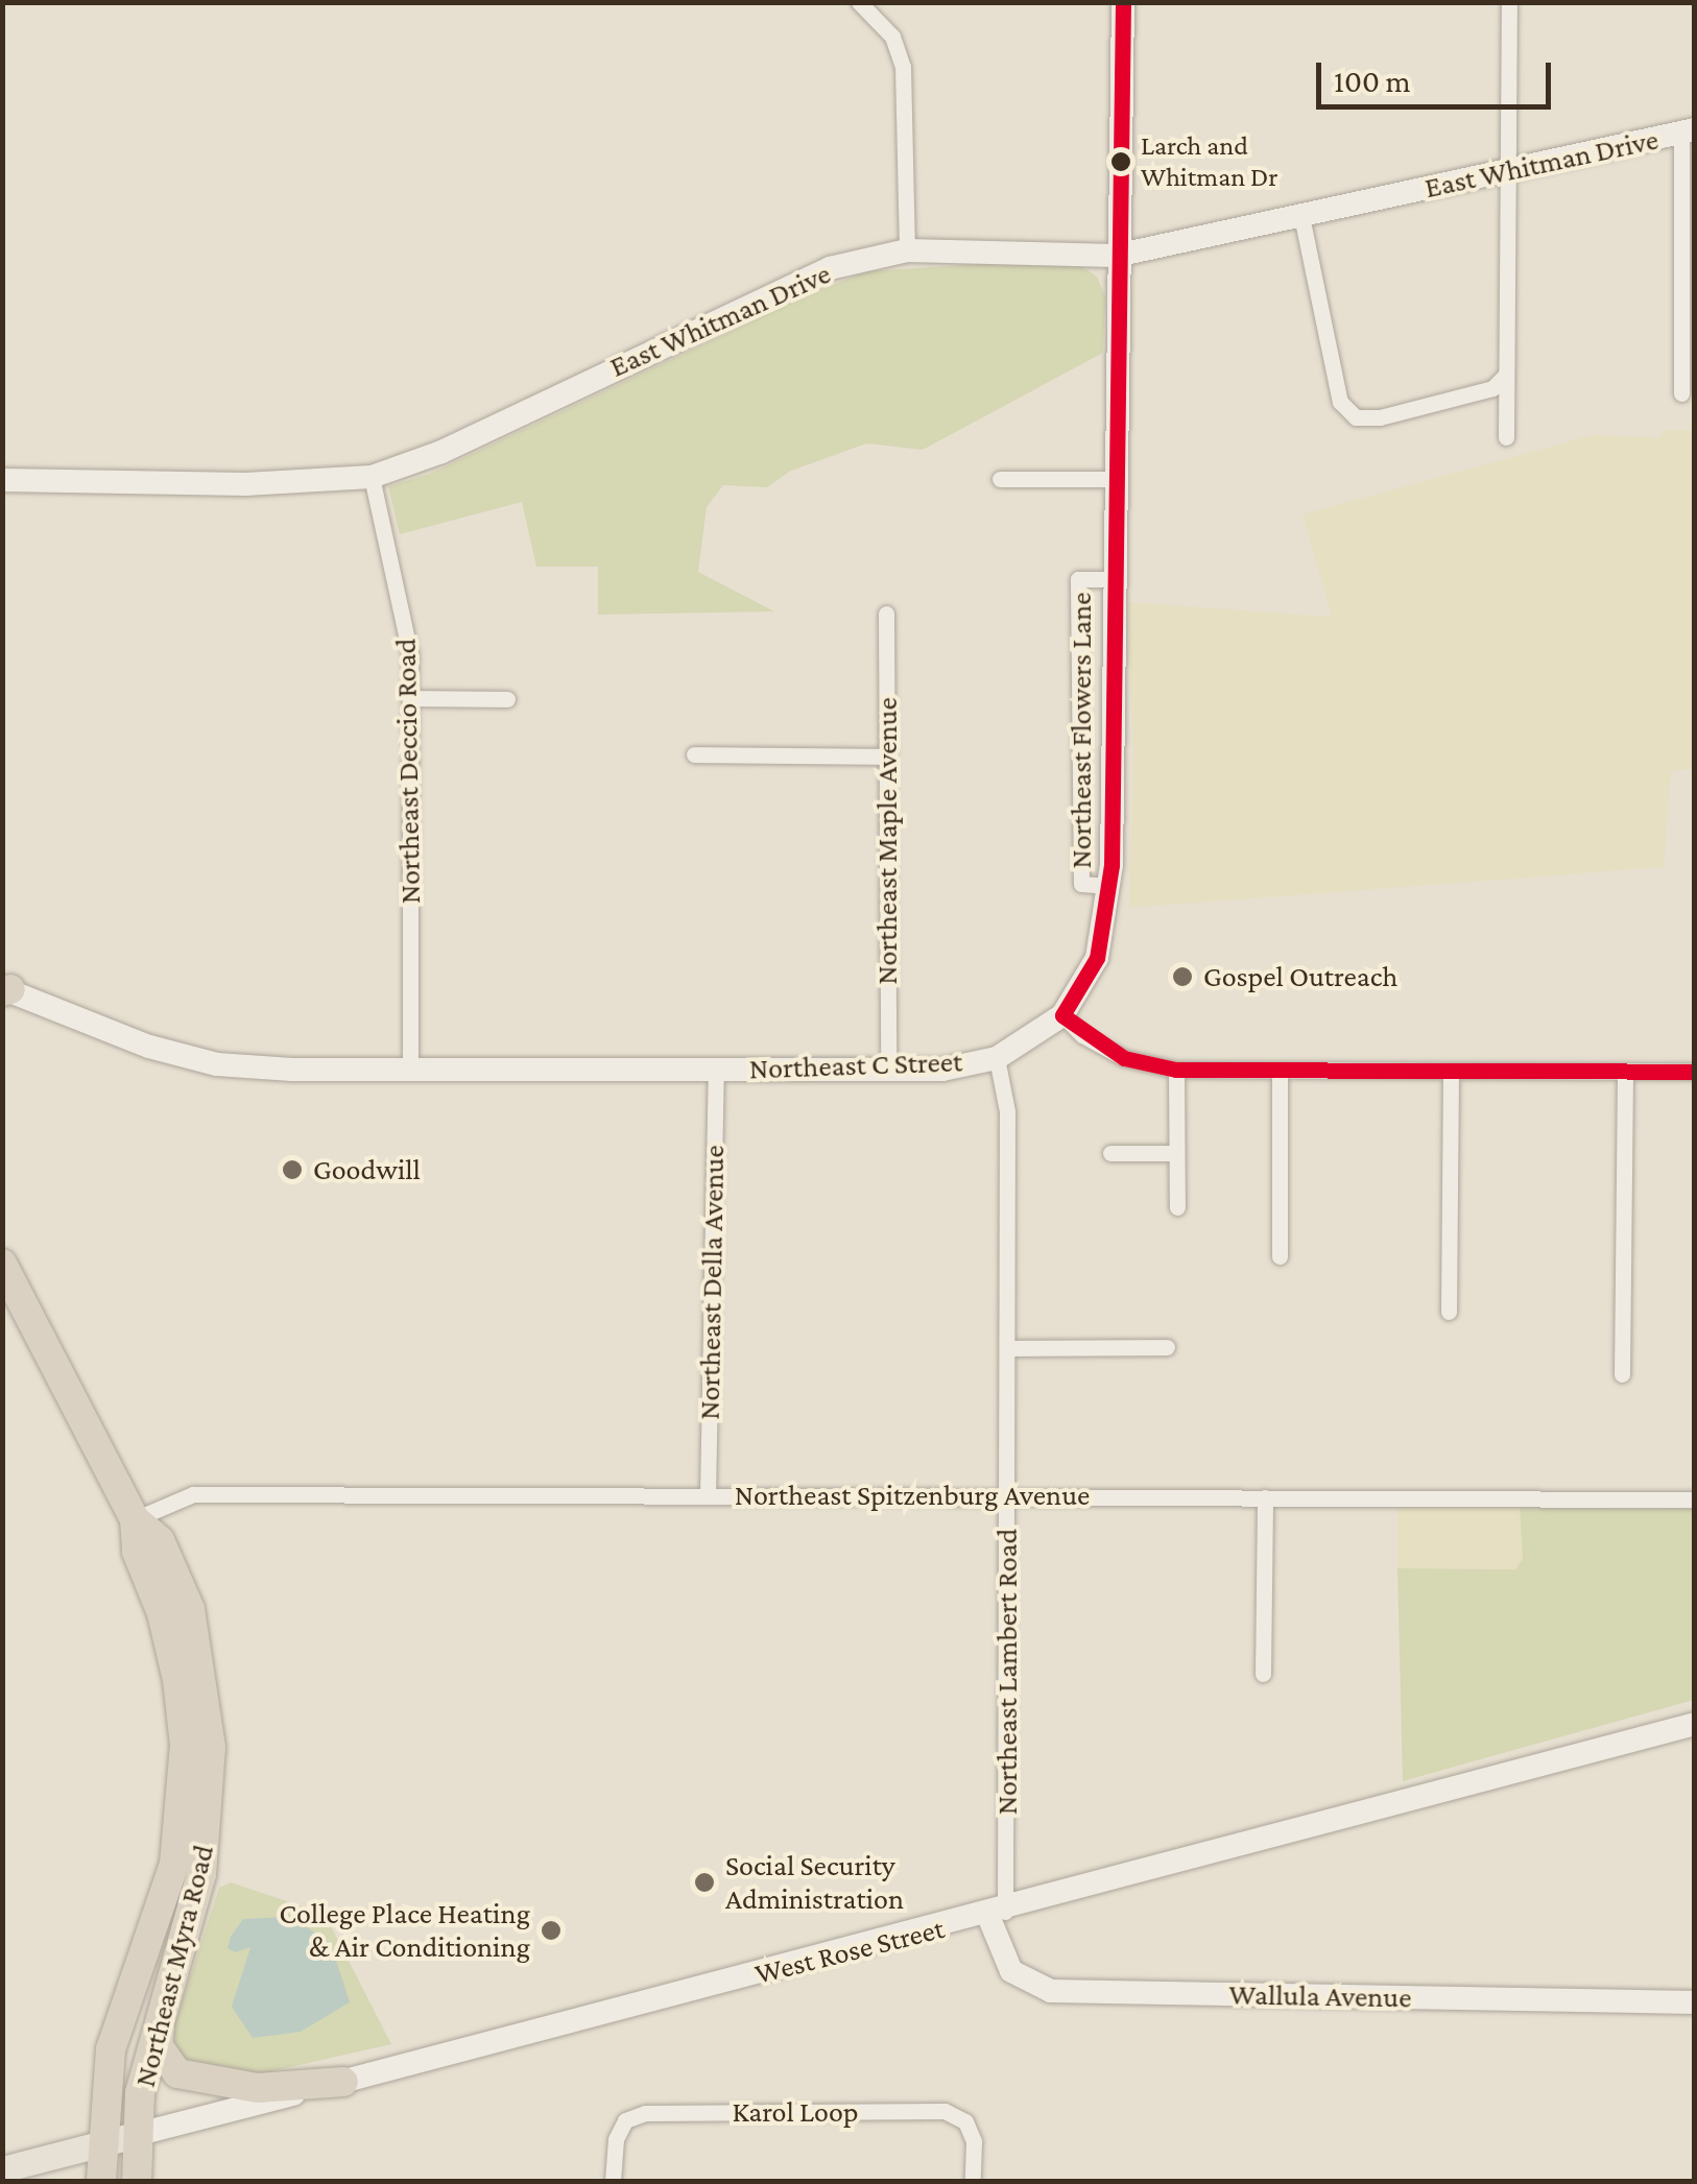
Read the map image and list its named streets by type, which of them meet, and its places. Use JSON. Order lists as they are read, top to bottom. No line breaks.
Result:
{"streets":{"highway":["Northeast Myra Road"],"main road":["East Whitman Drive","Northeast C Street","West Rose Street","Wallula Avenue"],"street":["Northeast Flowers Lane","Northeast Deccio Road","Northeast Maple Avenue","Northeast Della Avenue","Northeast Spitzenburg Avenue","Northeast Lambert Road","Karol Loop"]},"crossings":[["East Whitman Drive","Northeast Deccio Road"],["Northeast Deccio Road","Northeast C Street"],["Northeast Maple Avenue","Northeast C Street"],["Northeast C Street","Northeast Della Avenue"],["Northeast C Street","Northeast Lambert Road"],["Northeast Della Avenue","Northeast Spitzenburg Avenue"],["Northeast Spitzenburg Avenue","Northeast Lambert Road"],["Northeast Spitzenburg Avenue","Northeast Myra Road"],["Northeast Lambert Road","West Rose Street"],["Northeast Lambert Road","Wallula Avenue"],["West Rose Street","Northeast Myra Road"],["West Rose Street","Wallula Avenue"]],"places":["Larch and Whitman Dr","Gospel Outreach","Goodwill","Social Security Administration","College Place Heating & Air Conditioning"],"scale_bar":"100 m"}
